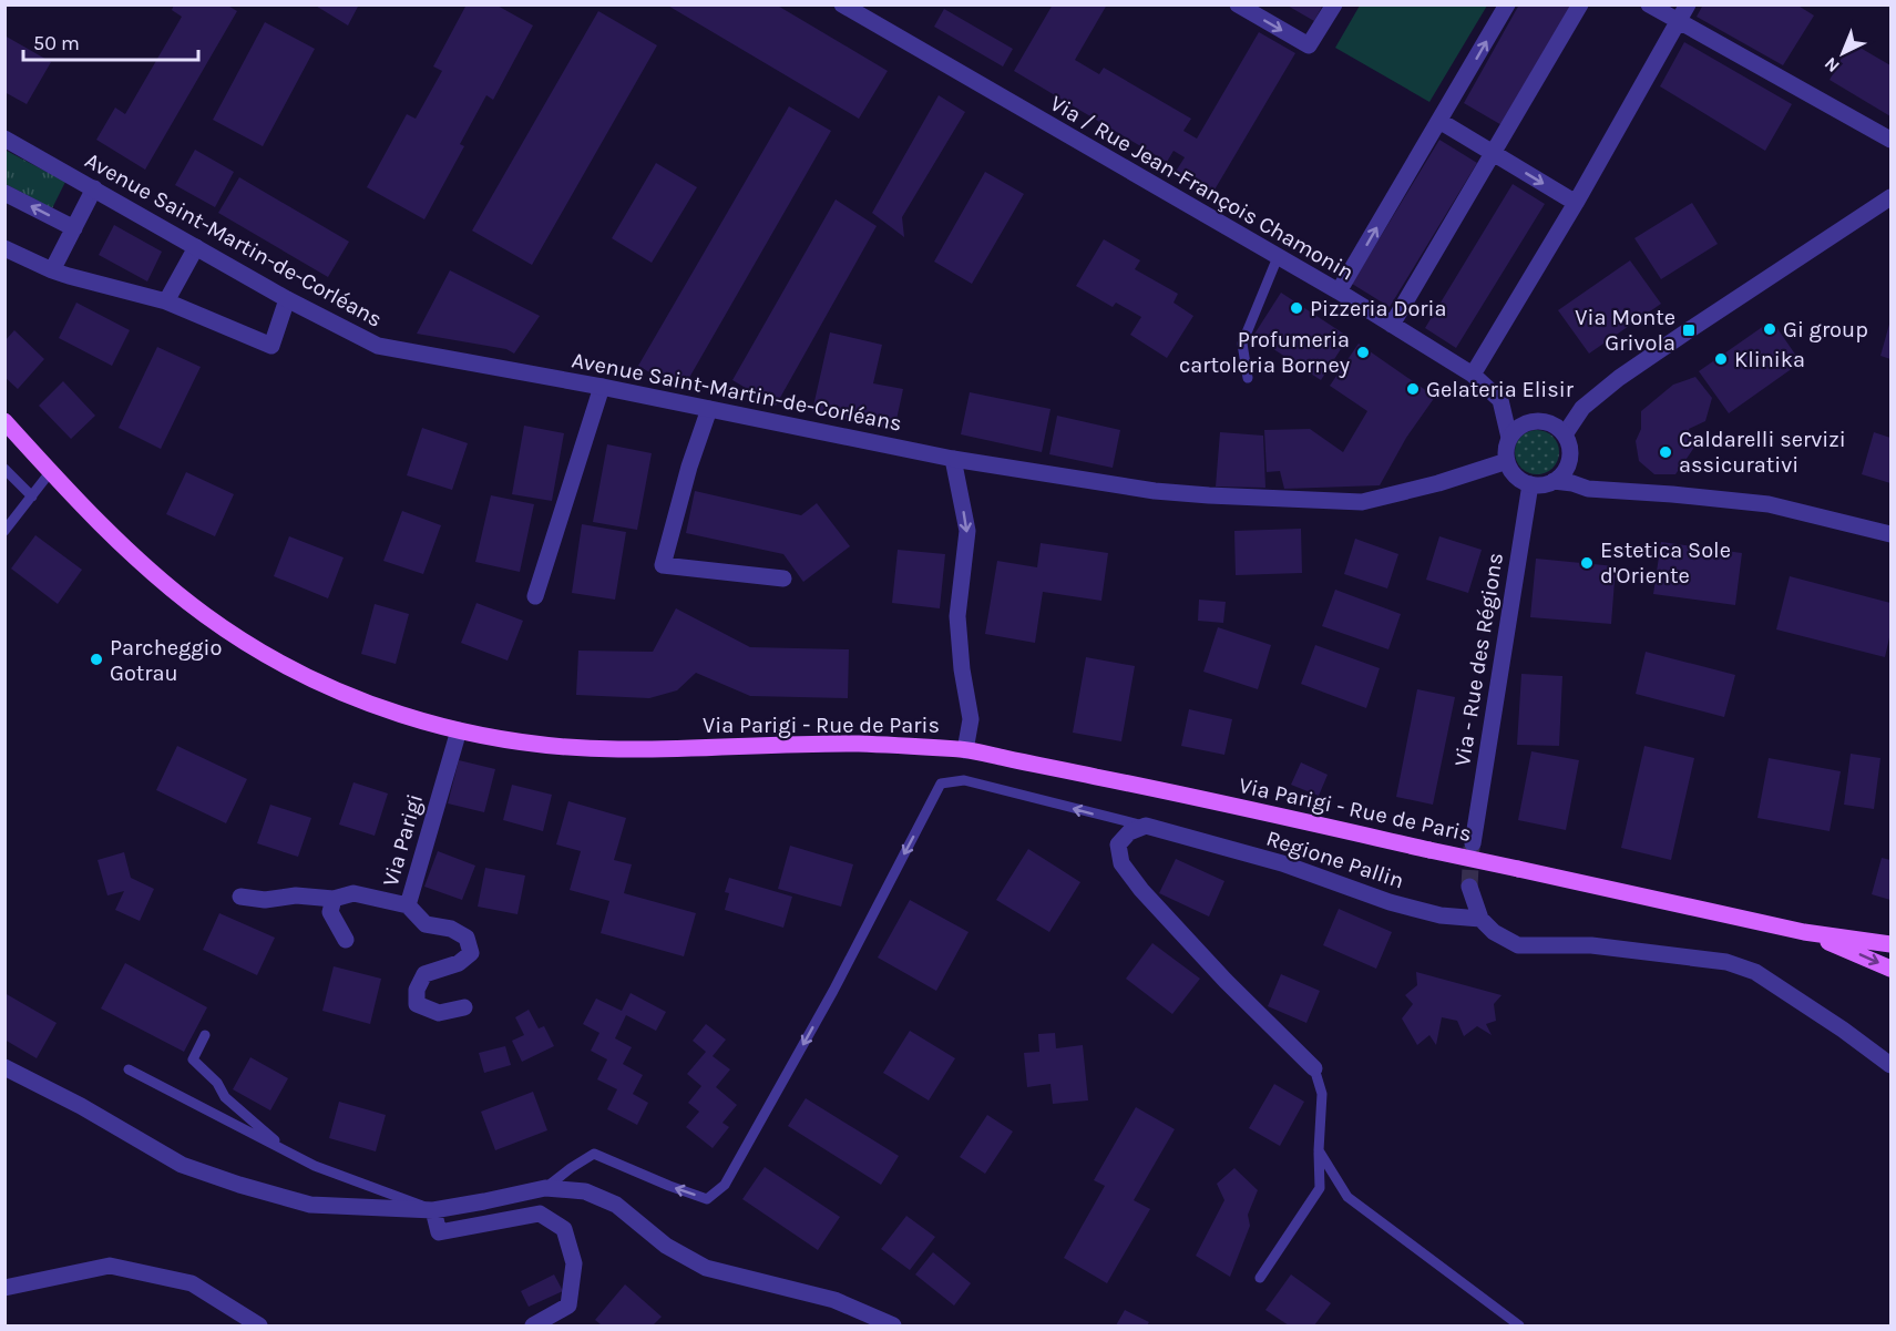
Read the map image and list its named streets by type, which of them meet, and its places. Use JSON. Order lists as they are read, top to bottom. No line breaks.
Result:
{"streets":{"main road":["Via Parigi - Rue de Paris"],"street":["Via / Rue Jean-François Chamonin","Avenue Saint-Martin-de-Corléans","Via - Rue des Régions","Via Parigi","Regione Pallin"]},"crossings":[["Via / Rue Jean-François Chamonin","Avenue Saint-Martin-de-Corléans"],["Via / Rue Jean-François Chamonin","Via - Rue des Régions"],["Avenue Saint-Martin-de-Corléans","Via - Rue des Régions"],["Via Parigi - Rue de Paris","Via Parigi"]],"places":{"other":["Pizzeria Doria","Gi group","Profumeria cartoleria Borney","Klinika","Gelateria Elisir","Caldarelli servizi assicurativi","Estetica Sole d'Oriente","Parcheggio Gotrau"],"transit":["Via Monte Grivola"]},"scale_bar":"50 m","north":"bottom left"}
